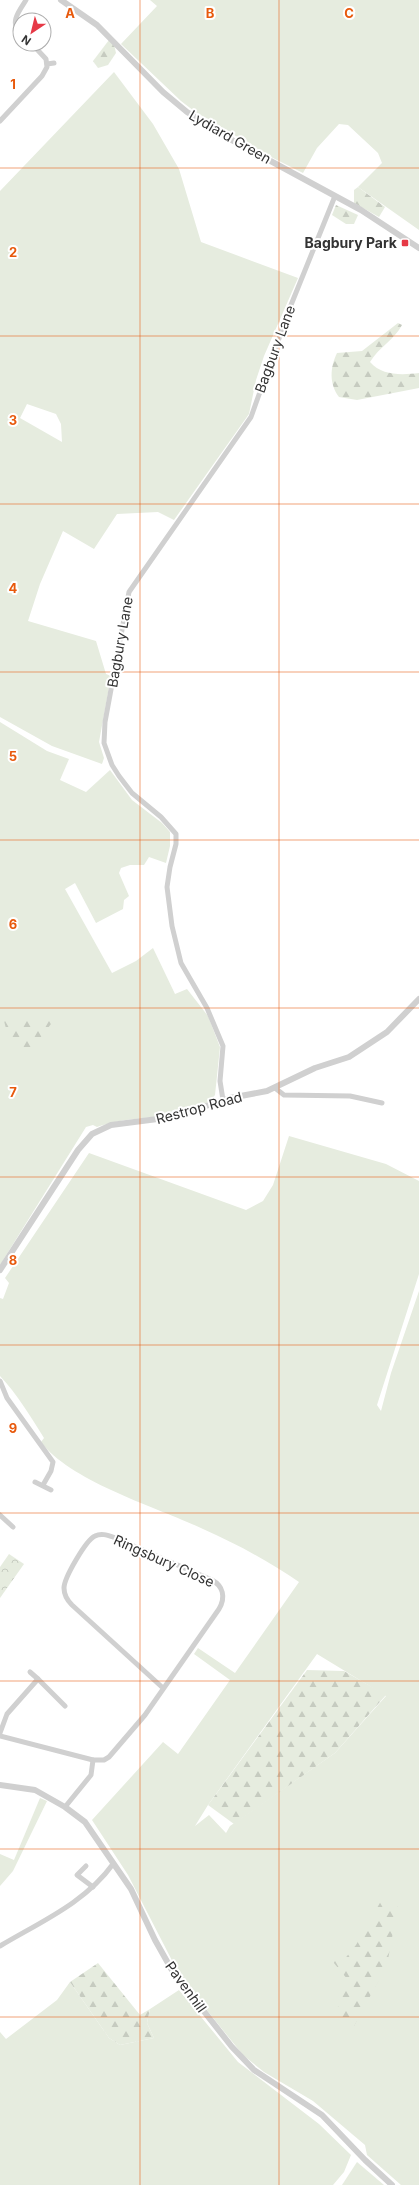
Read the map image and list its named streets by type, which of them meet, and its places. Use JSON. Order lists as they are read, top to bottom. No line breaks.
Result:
{"streets":{"street":["Lydiard Green","Bagbury Lane","Restrop Road","Ringsbury Close","Pavenhill"]},"crossings":[["Lydiard Green","Bagbury Lane"],["Bagbury Lane","Restrop Road"]],"places":{"transit":["Bagbury Park"]},"north":"bottom left","grid":{"columns":["A","B","C"],"rows":["1","2","3","4","5","6","7","8","9"]}}
